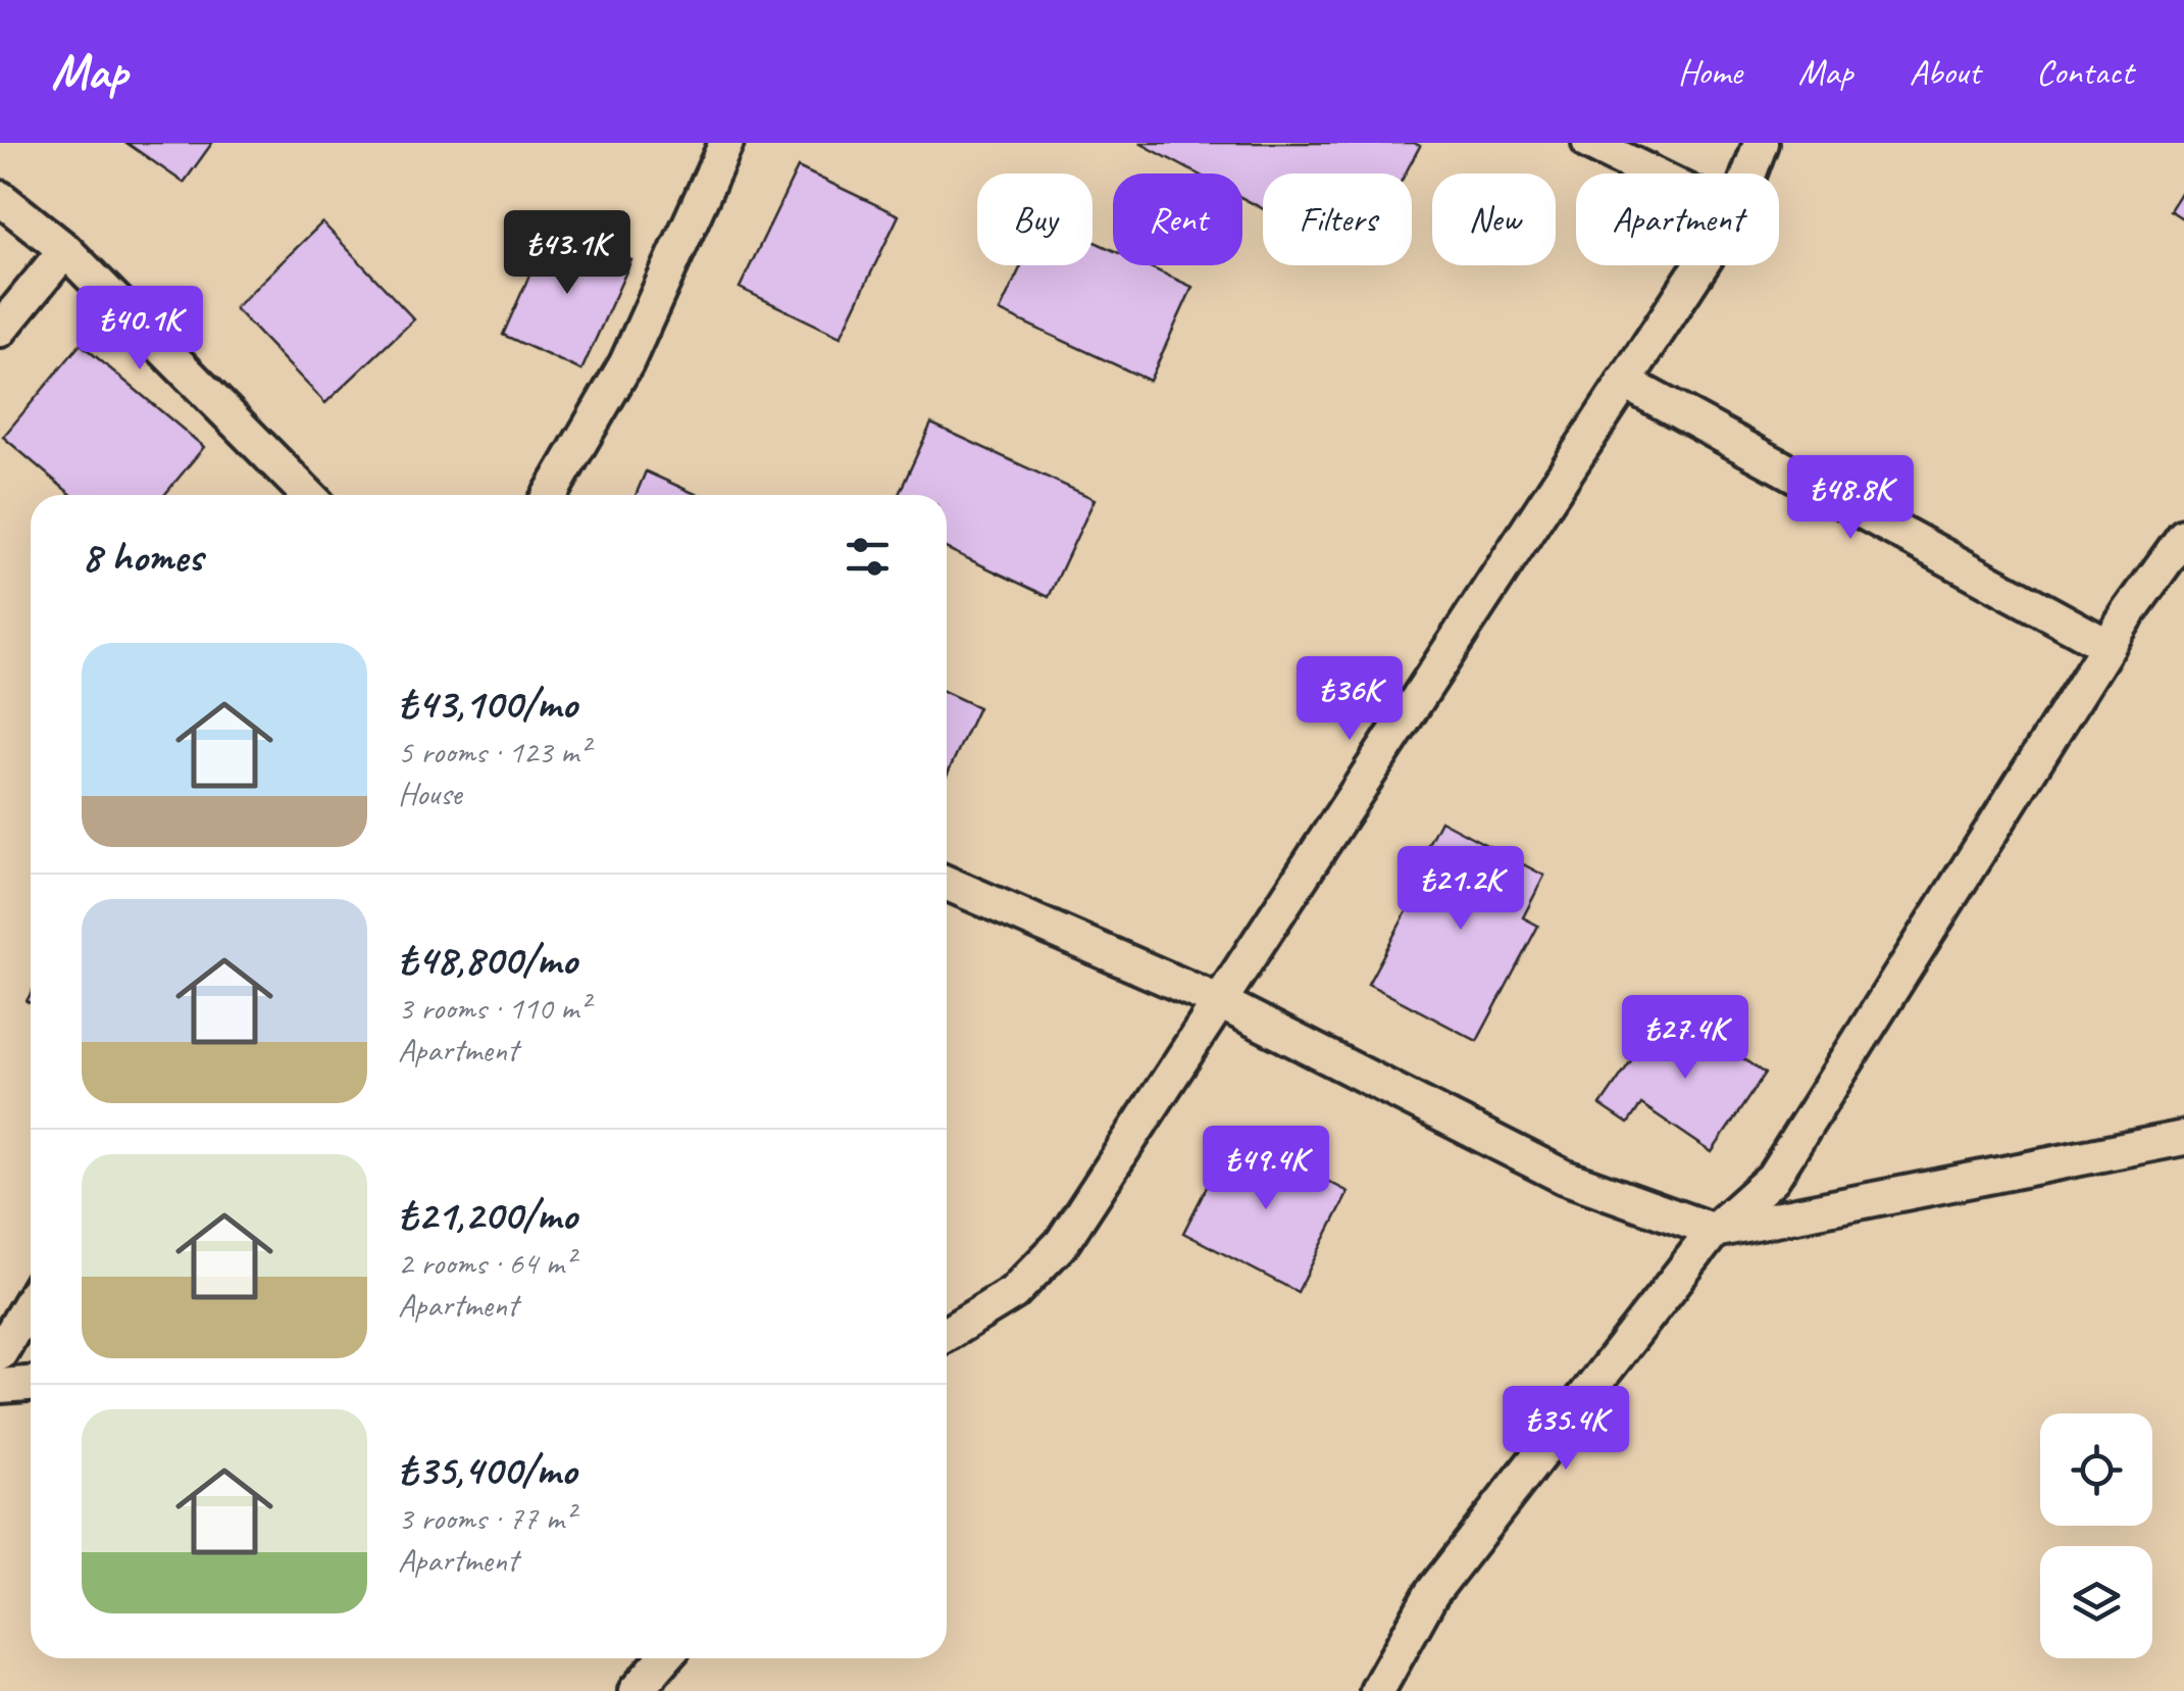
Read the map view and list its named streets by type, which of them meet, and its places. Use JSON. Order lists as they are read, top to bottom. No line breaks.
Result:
{"page":{"header":"Map","nav":["Home","Map","About","Contact"],"chip":["Buy","Rent","Filters","New","Apartment"],"price":["₺43.1K","₺40.1K","₺48.8K","₺36K","₺21.2K","₺27.4K","₺49.4K","₺35.4K"],"heading":"8 homes","list":[{"name":"₺43,100/mo","note":"5 rooms · 123 m² · House"},{"name":"₺48,800/mo","note":"3 rooms · 110 m² · Apartment"},{"name":"₺21,200/mo","note":"2 rooms · 64 m² · Apartment"},{"name":"₺35,400/mo","note":"3 rooms · 77 m² · Apartment"}]}}
